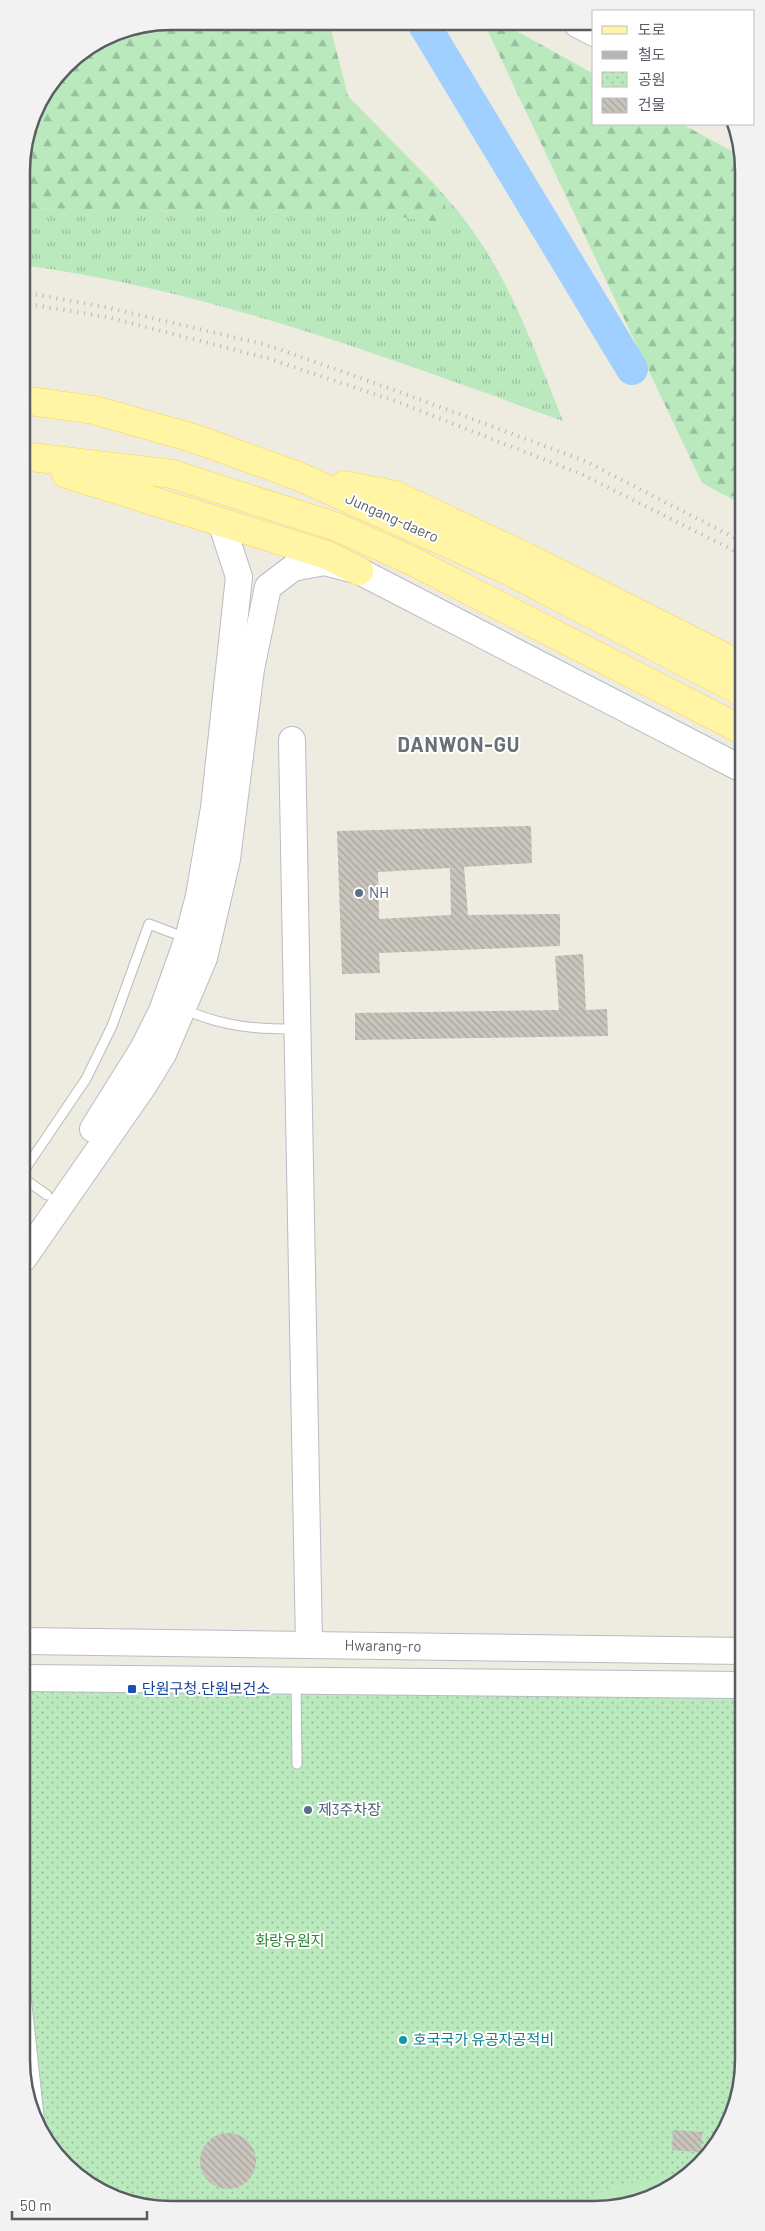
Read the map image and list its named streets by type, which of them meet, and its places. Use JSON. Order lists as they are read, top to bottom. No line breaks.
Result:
{"streets":{"main road":["Jungang-daero"],"street":["Hwarang-ro"]},"districts":["DANWON-GU"],"parks":["화랑유원지"],"places":{"other":["NH","제3주차장","호국국가 유공자공적비"],"transit":["단원구청.단원보건소"]},"legend":["도로","철도","공원","건물"],"scale_bar":"50 m"}
